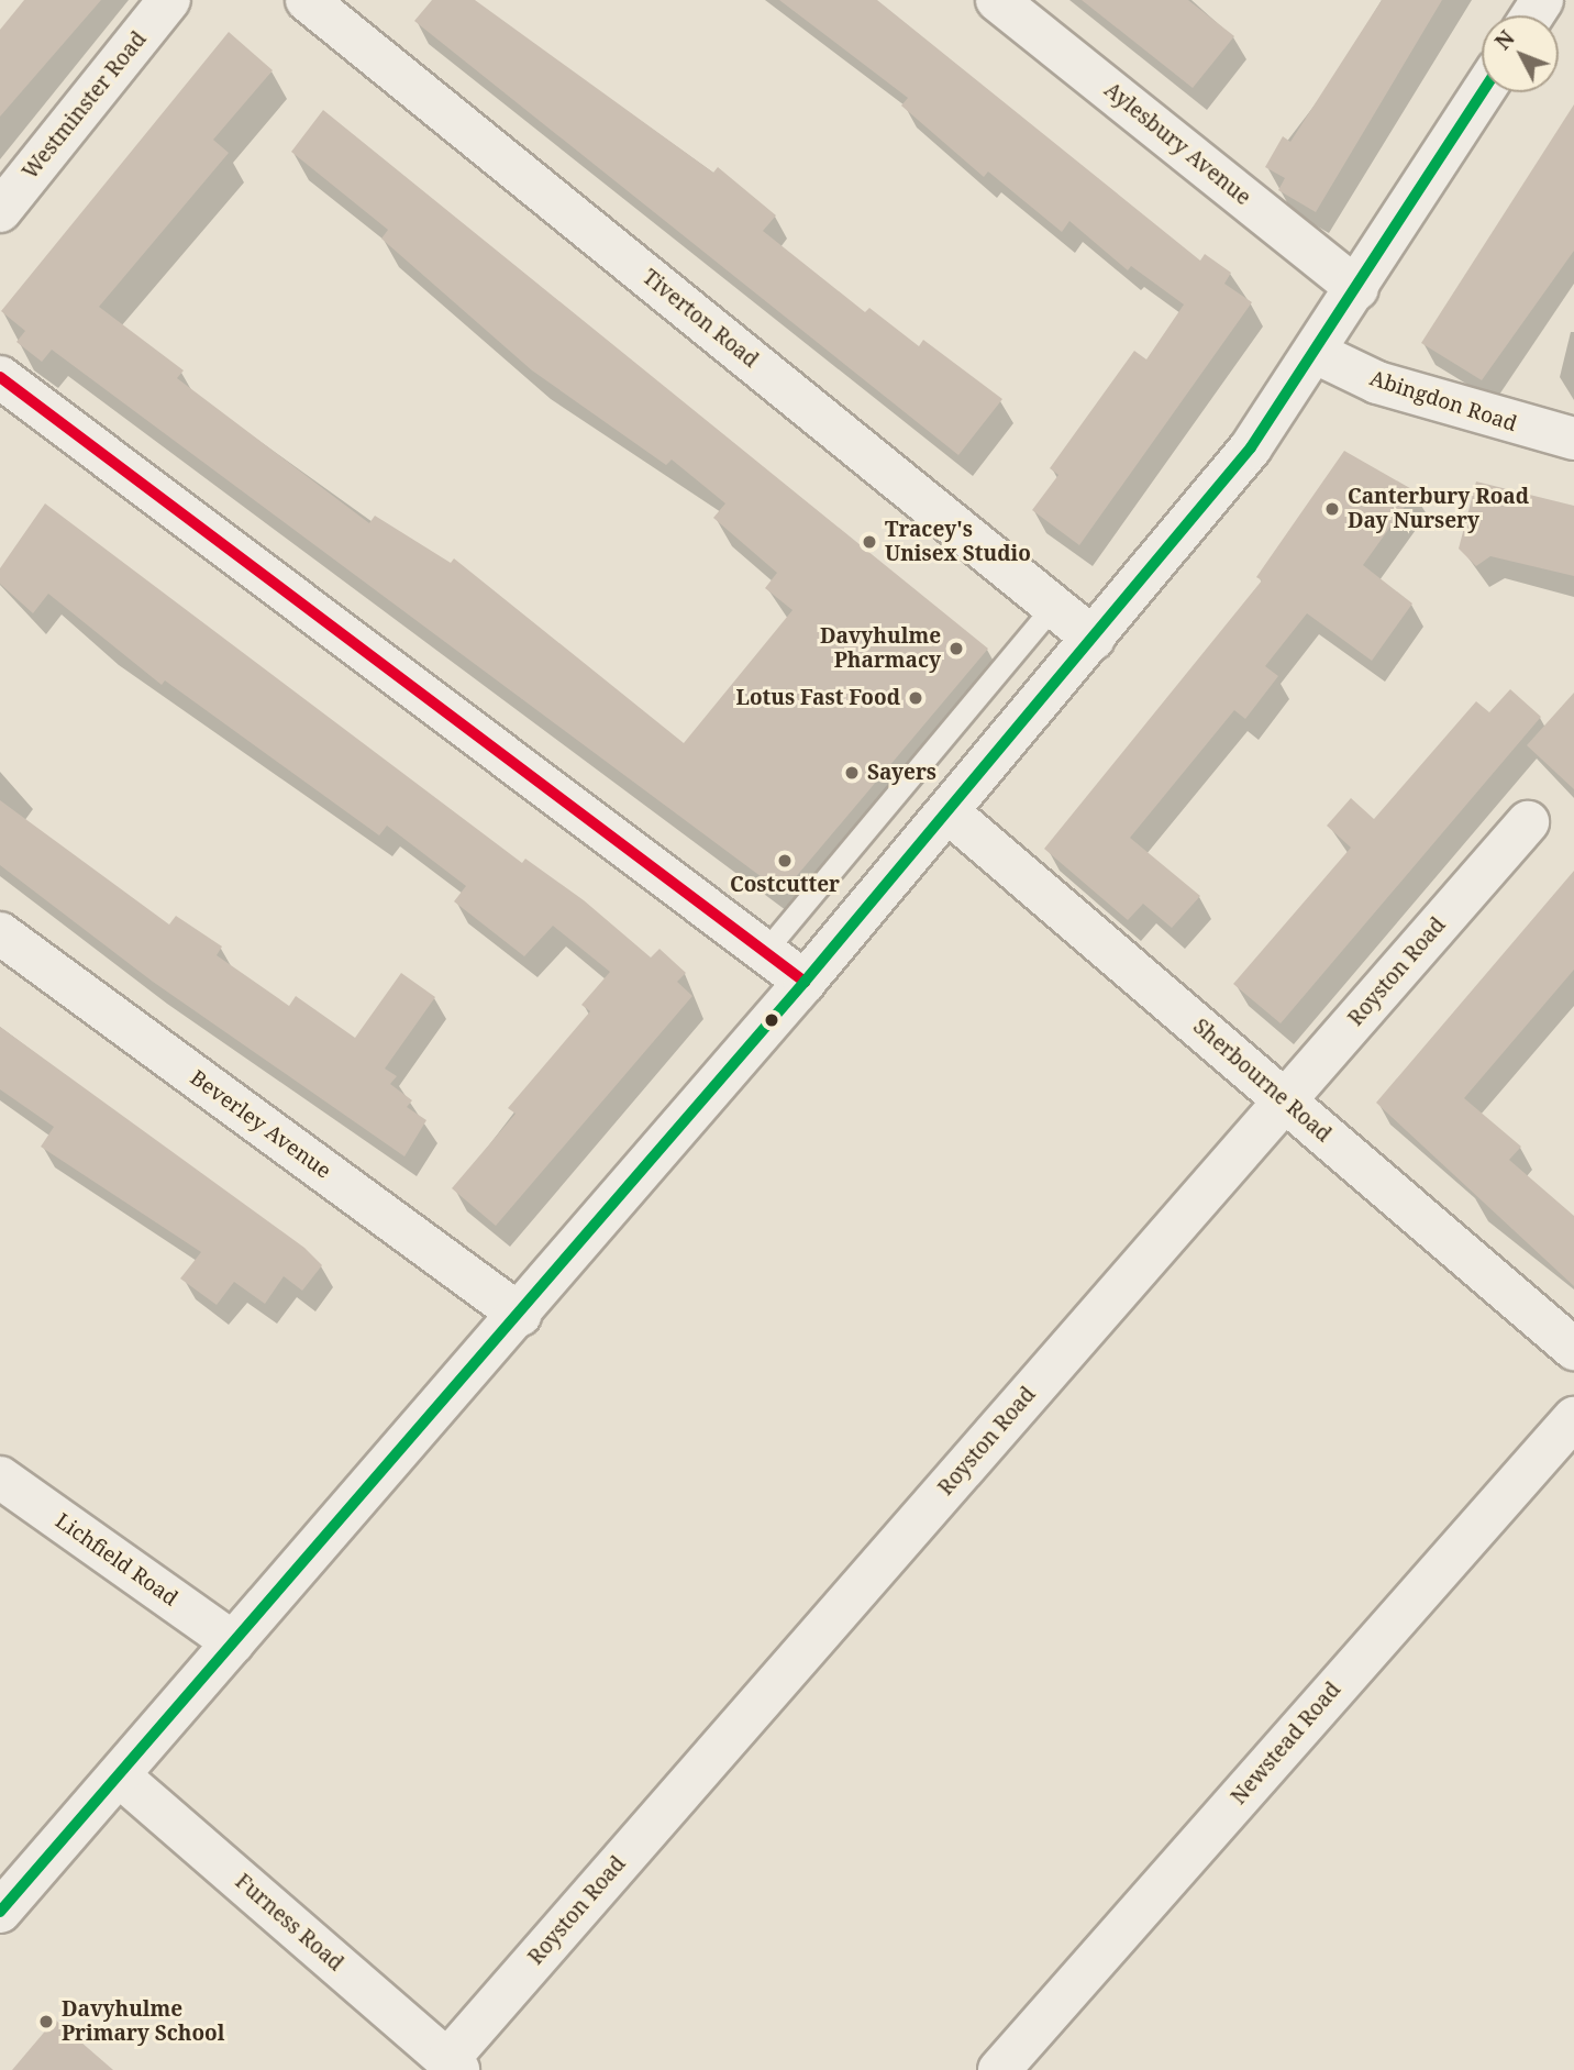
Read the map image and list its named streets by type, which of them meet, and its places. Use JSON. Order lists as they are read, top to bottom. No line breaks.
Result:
{"streets":{"street":["Westminster Road","Aylesbury Avenue","Tiverton Road","Abingdon Road","Royston Road","Sherbourne Road","Beverley Avenue","Lichfield Road","Newstead Road","Furness Road"]},"crossings":[["Royston Road","Sherbourne Road"],["Royston Road","Furness Road"]],"places":["Canterbury Road Day Nursery","Tracey's Unisex Studio","Davyhulme Pharmacy","Lotus Fast Food","Sayers","Costcutter","Davyhulme Primary School"],"north":"top left"}
